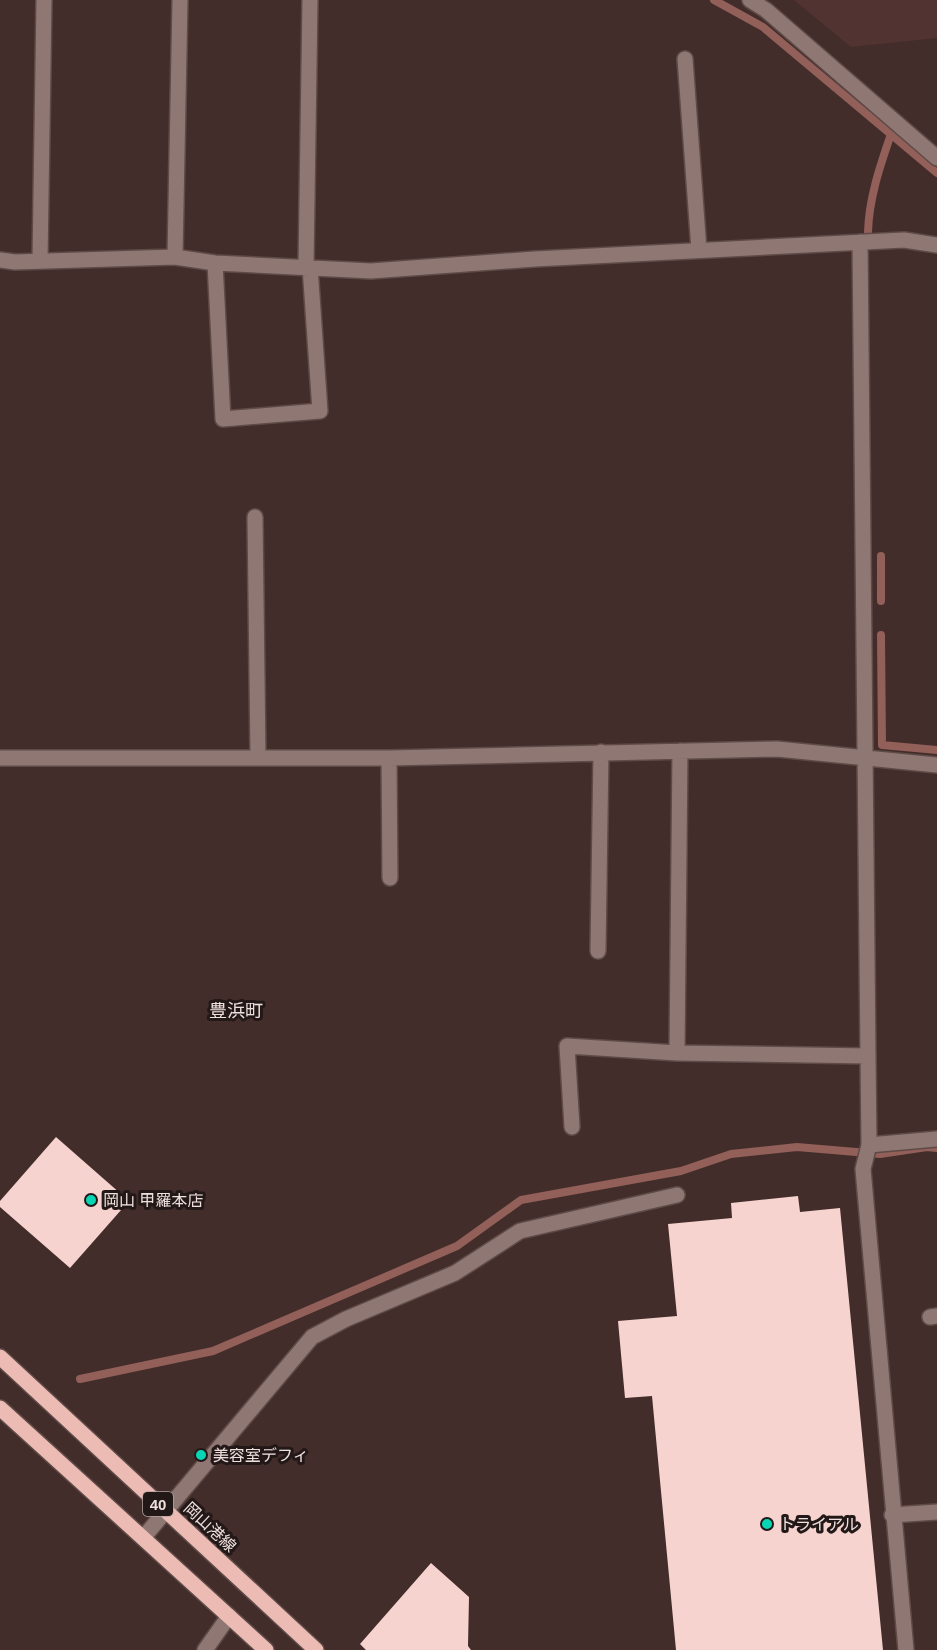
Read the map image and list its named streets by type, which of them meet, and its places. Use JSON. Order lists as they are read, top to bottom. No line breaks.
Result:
{"streets":{"main road":["40","岡山港線"]},"districts":["豊浜町"],"places":["岡山 甲羅本店","美容室デフィ","トライアル"]}
